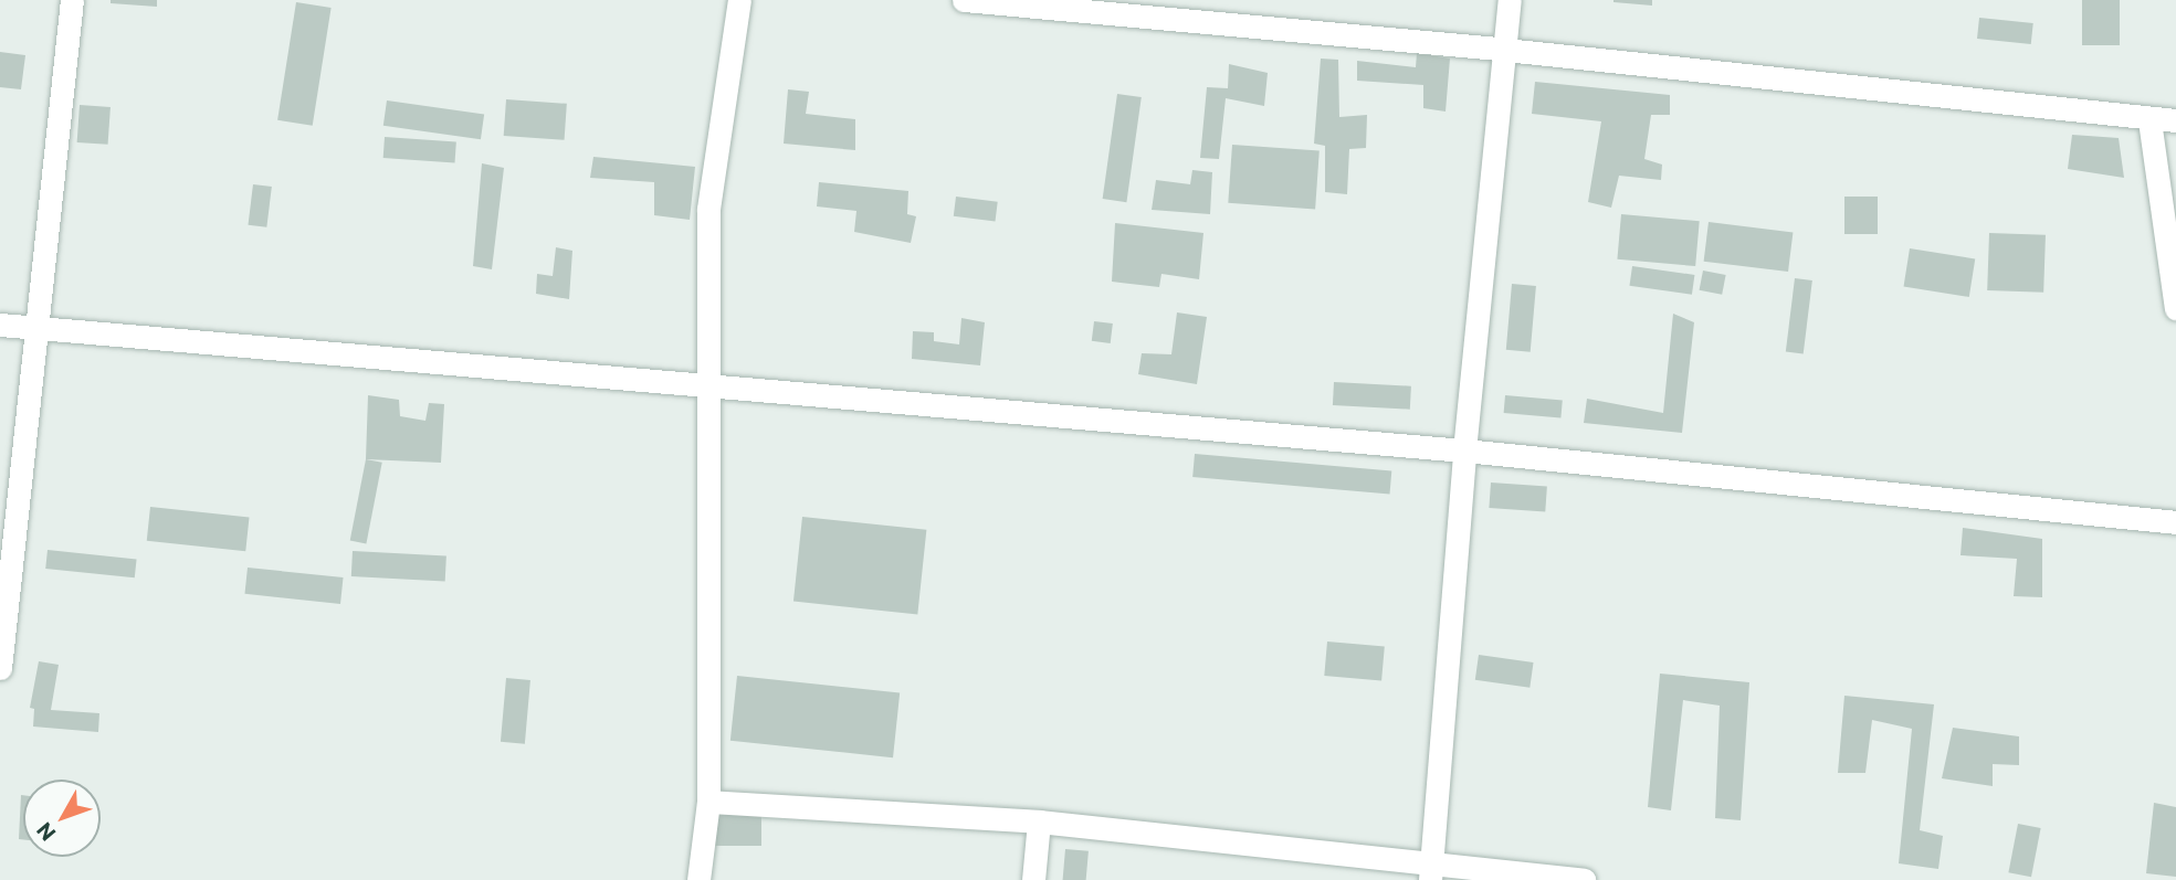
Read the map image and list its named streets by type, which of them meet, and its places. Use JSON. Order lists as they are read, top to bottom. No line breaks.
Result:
{"north":"bottom left"}
